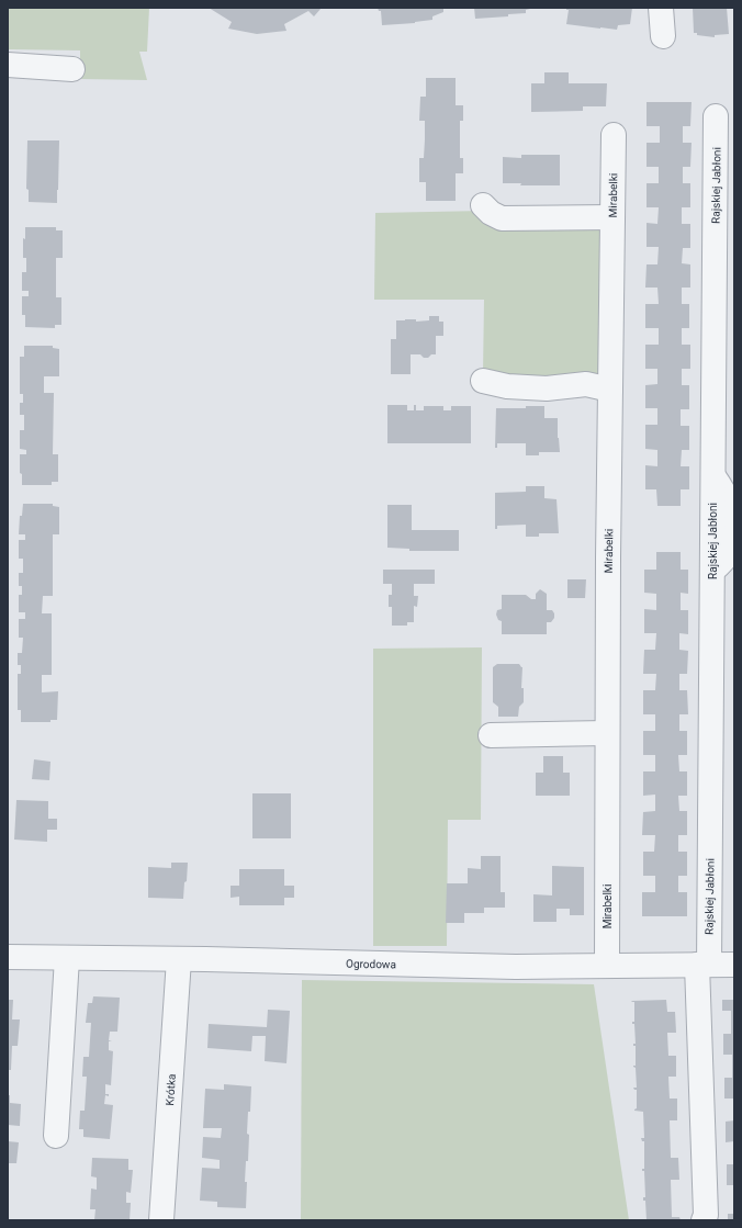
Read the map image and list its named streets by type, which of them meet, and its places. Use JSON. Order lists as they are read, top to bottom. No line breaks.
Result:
{"streets":{"street":["Rajskiej Jabłoni","Mirabelki","Ogrodowa","Krótka"]},"crossings":[["Rajskiej Jabłoni","Ogrodowa"],["Mirabelki","Ogrodowa"],["Ogrodowa","Krótka"]]}
